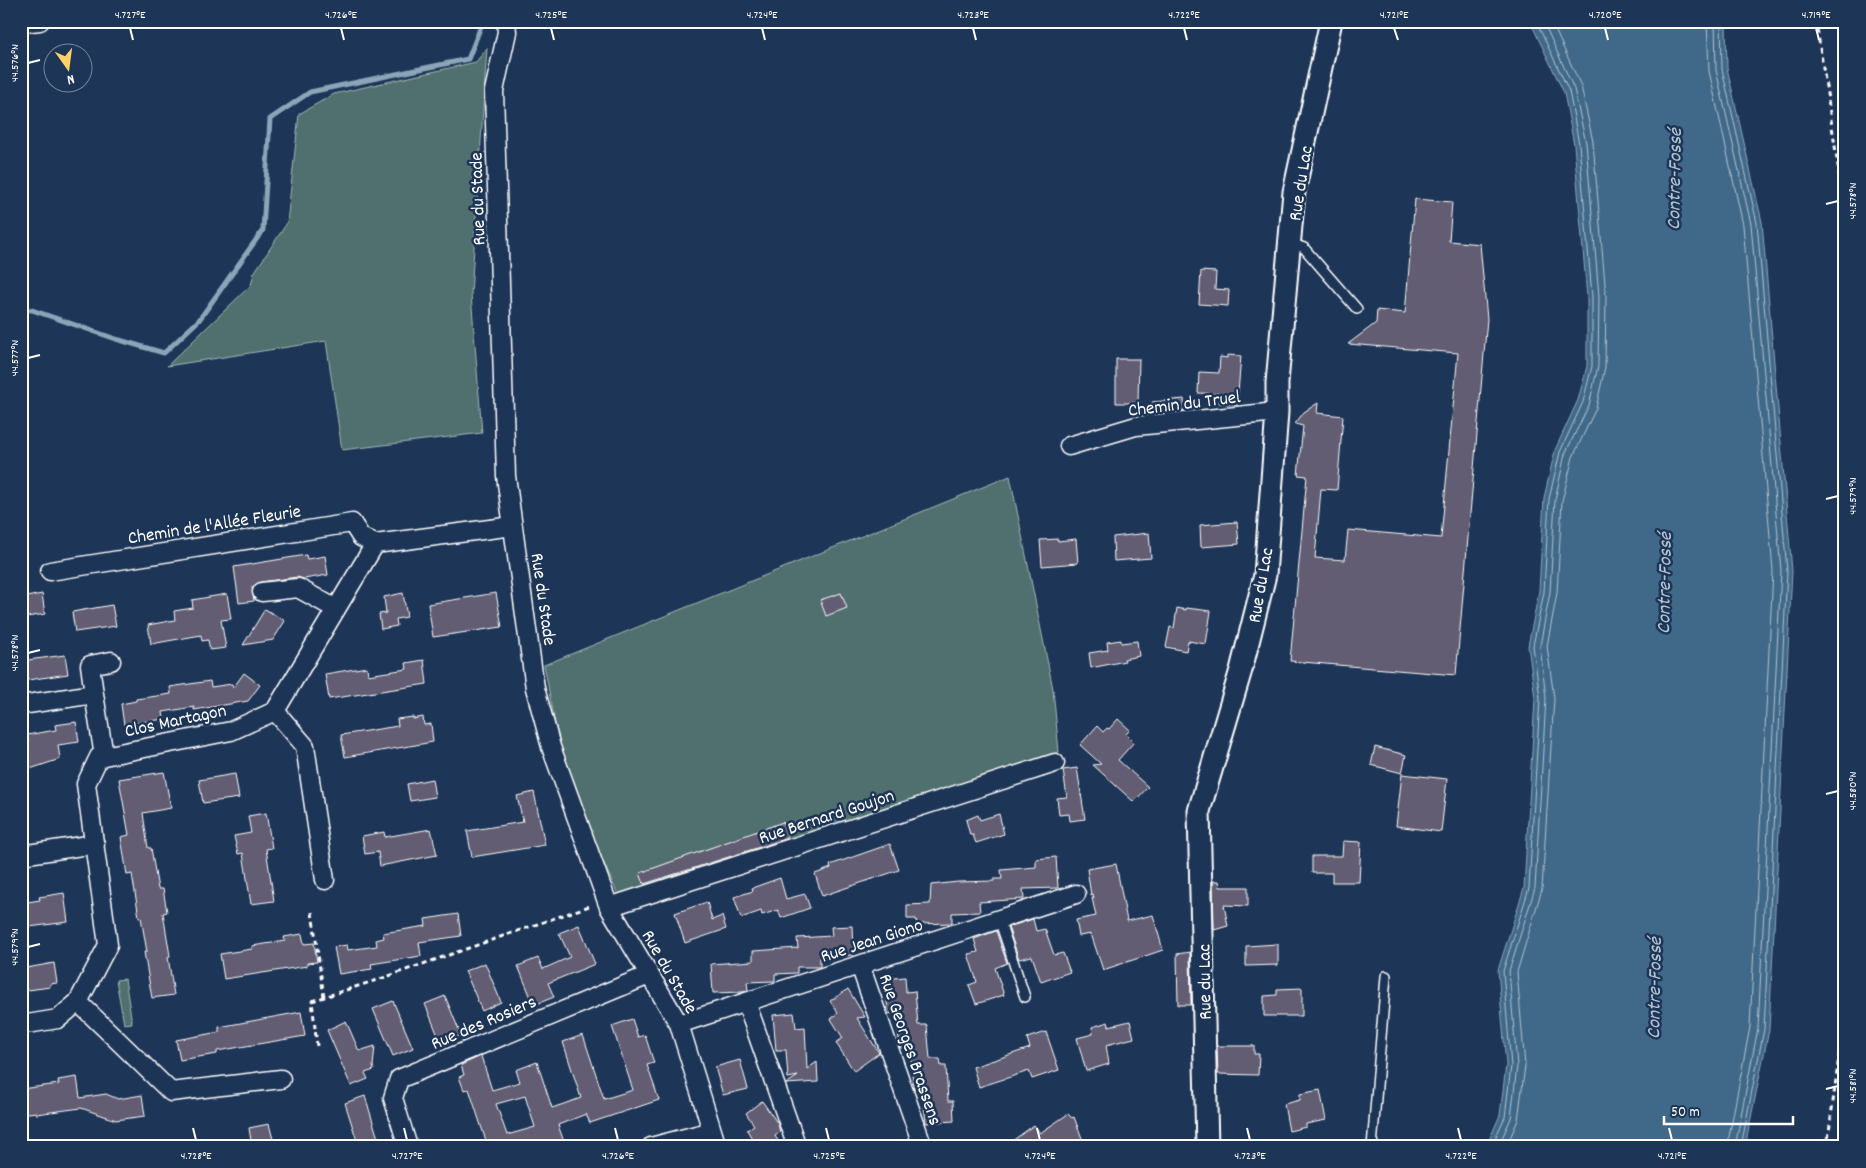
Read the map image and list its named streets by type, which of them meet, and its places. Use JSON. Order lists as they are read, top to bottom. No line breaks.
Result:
{"streets":{"street":["Rue du Lac","Rue du Stade","Chemin du Truel","Chemin de l'Allée Fleurie","Clos Martagon","Rue Bernard Goujon","Rue Jean Giono","Rue des Rosiers","Rue Georges Brassens"]},"crossings":[["Rue du Lac","Chemin du Truel"],["Rue du Stade","Rue Bernard Goujon"],["Rue du Stade","Rue Jean Giono"],["Rue du Stade","Rue des Rosiers"],["Rue Jean Giono","Rue Georges Brassens"]],"water":["Contre-Fossé"],"scale_bar":"50 m","north":"bottom","coordinates":["4.727°E","4.726°E","4.725°E","4.724°E","4.723°E","4.722°E","4.721°E","4.720°E","4.719°E","44.576°N","44.578°N","44.577°N","44.579°N","44.580°N","44.581°N","4.728°E"]}
